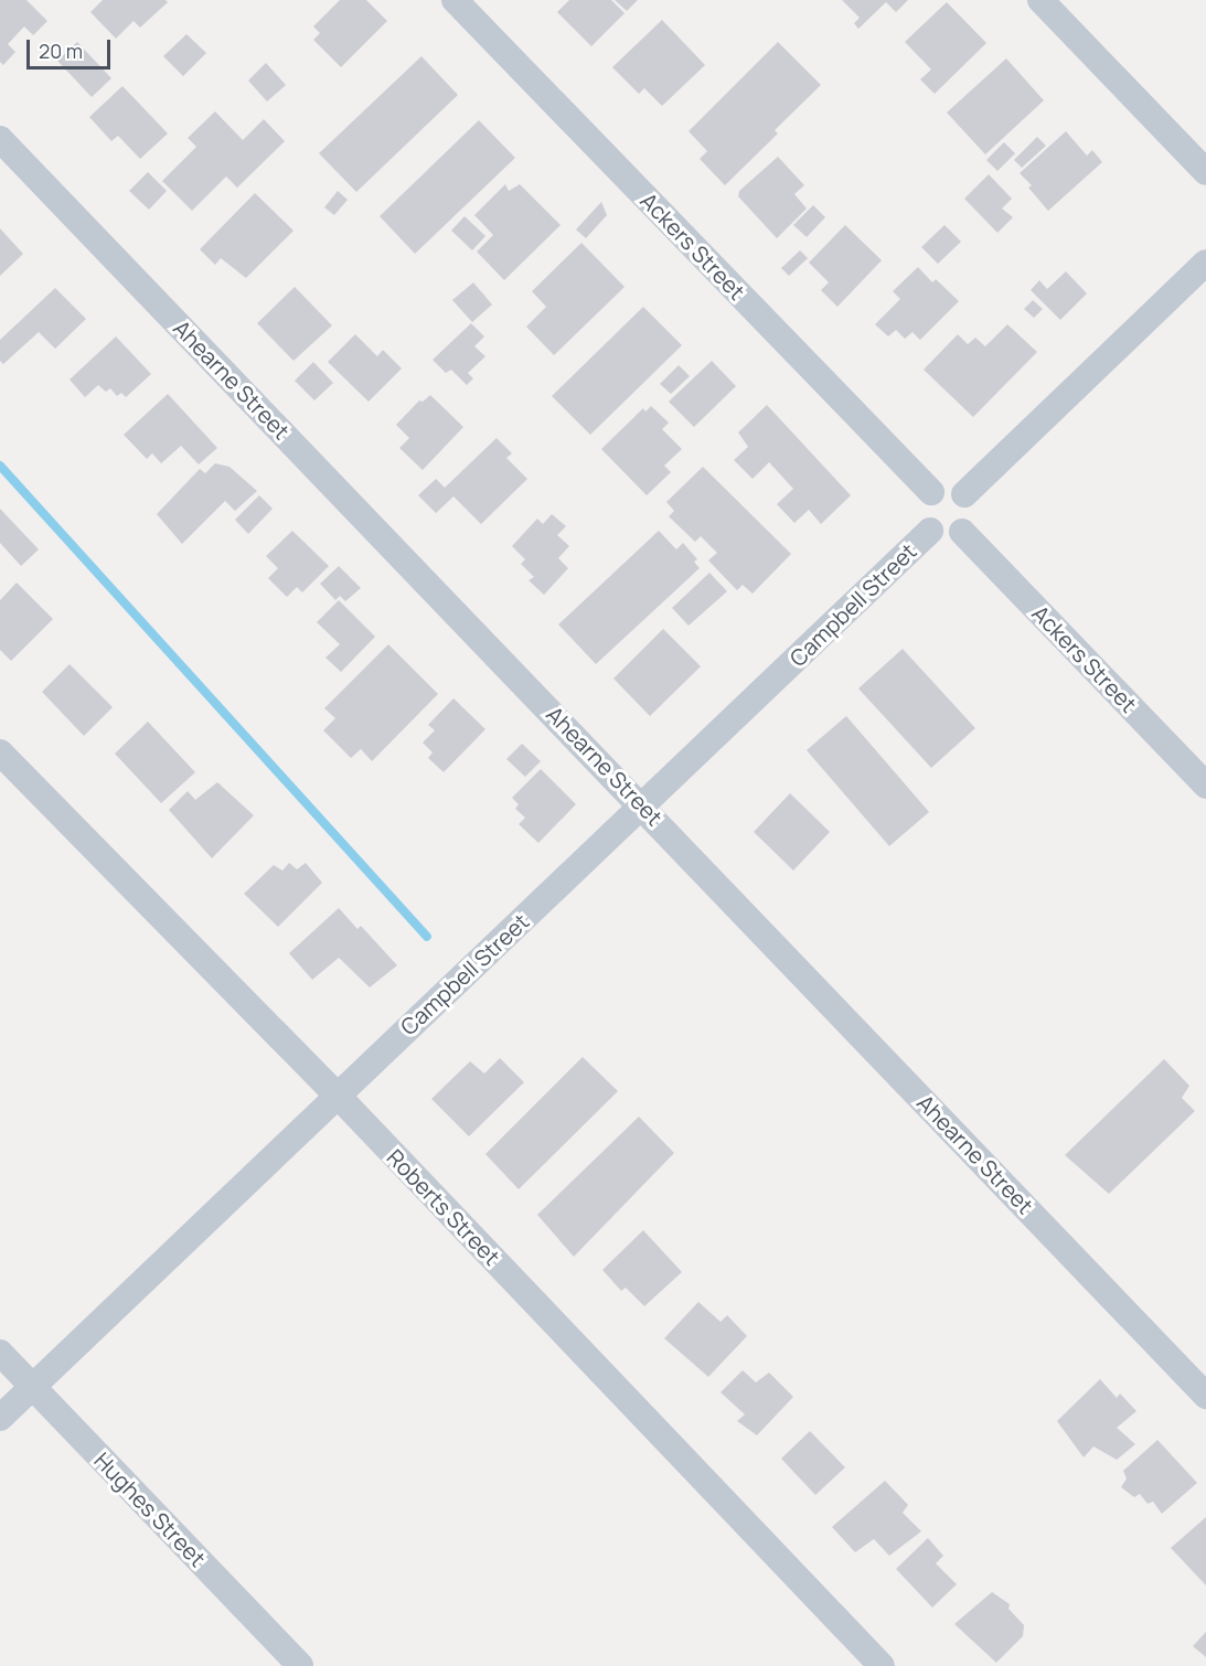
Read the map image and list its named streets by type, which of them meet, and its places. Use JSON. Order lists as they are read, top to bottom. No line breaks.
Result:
{"streets":{"street":["Ackers Street","Ahearne Street","Campbell Street","Roberts Street","Hughes Street"]},"crossings":[["Ackers Street","Campbell Street"],["Ahearne Street","Campbell Street"],["Campbell Street","Roberts Street"],["Campbell Street","Hughes Street"]],"scale_bar":"20 m"}
